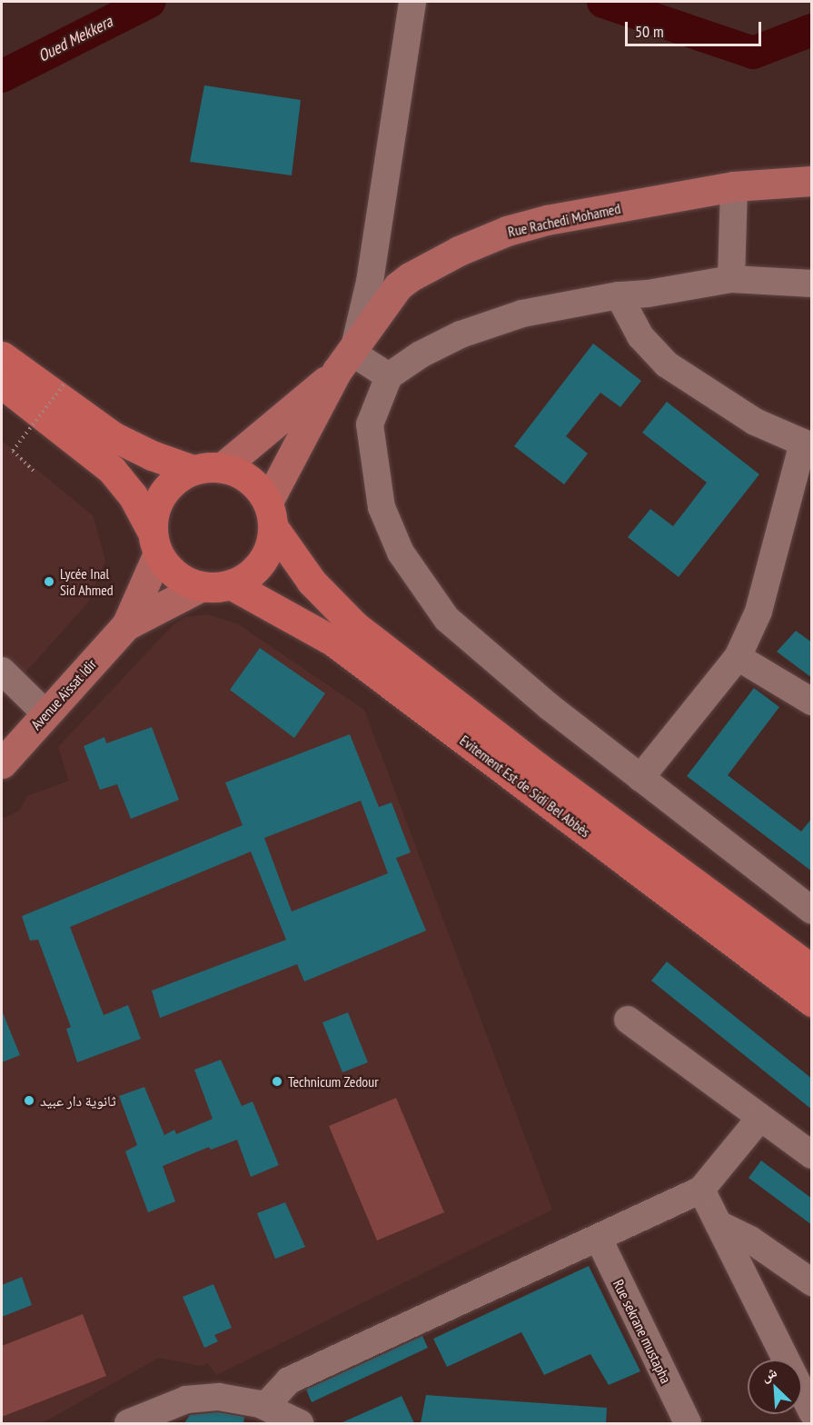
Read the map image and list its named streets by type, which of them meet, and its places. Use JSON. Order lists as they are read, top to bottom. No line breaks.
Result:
{"streets":{"highway":["Evitement Est de Sidi Bel Abbès"],"main road":["Rue Rachedi Mohamed","Avenue Aïssat Idir"],"street":["Rue sekrane mustapha"]},"water":["Oued Mekkera"],"places":["Lycée Inal Sid Ahmed","Technicum Zedour","ثانوية دار عبيد"],"scale_bar":"50 m","north":"top left"}
